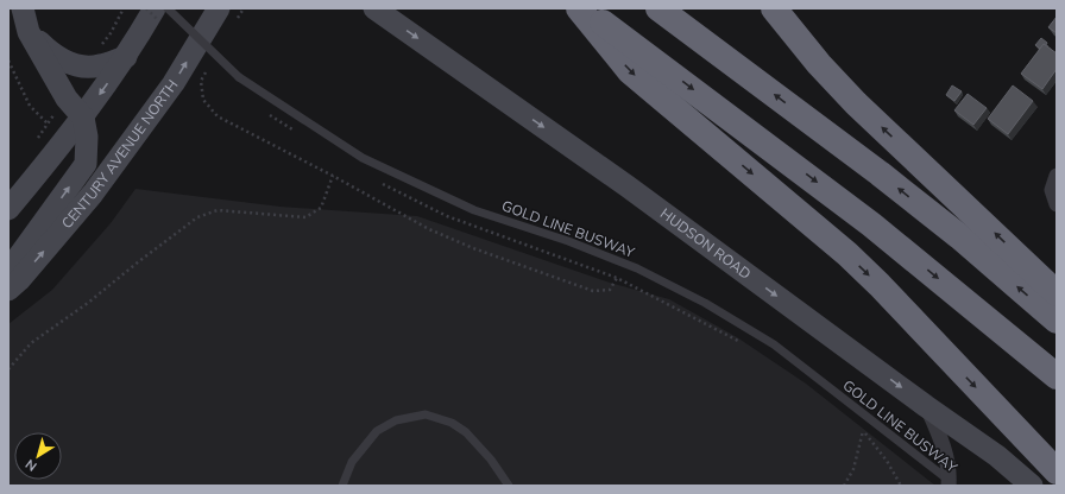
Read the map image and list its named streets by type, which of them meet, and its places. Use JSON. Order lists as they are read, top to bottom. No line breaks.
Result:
{"streets":{"street":["CENTURY AVENUE NORTH","HUDSON ROAD"],"lane":["GOLD LINE BUSWAY"]},"one_way":["HUDSON ROAD"],"north":"bottom left"}
